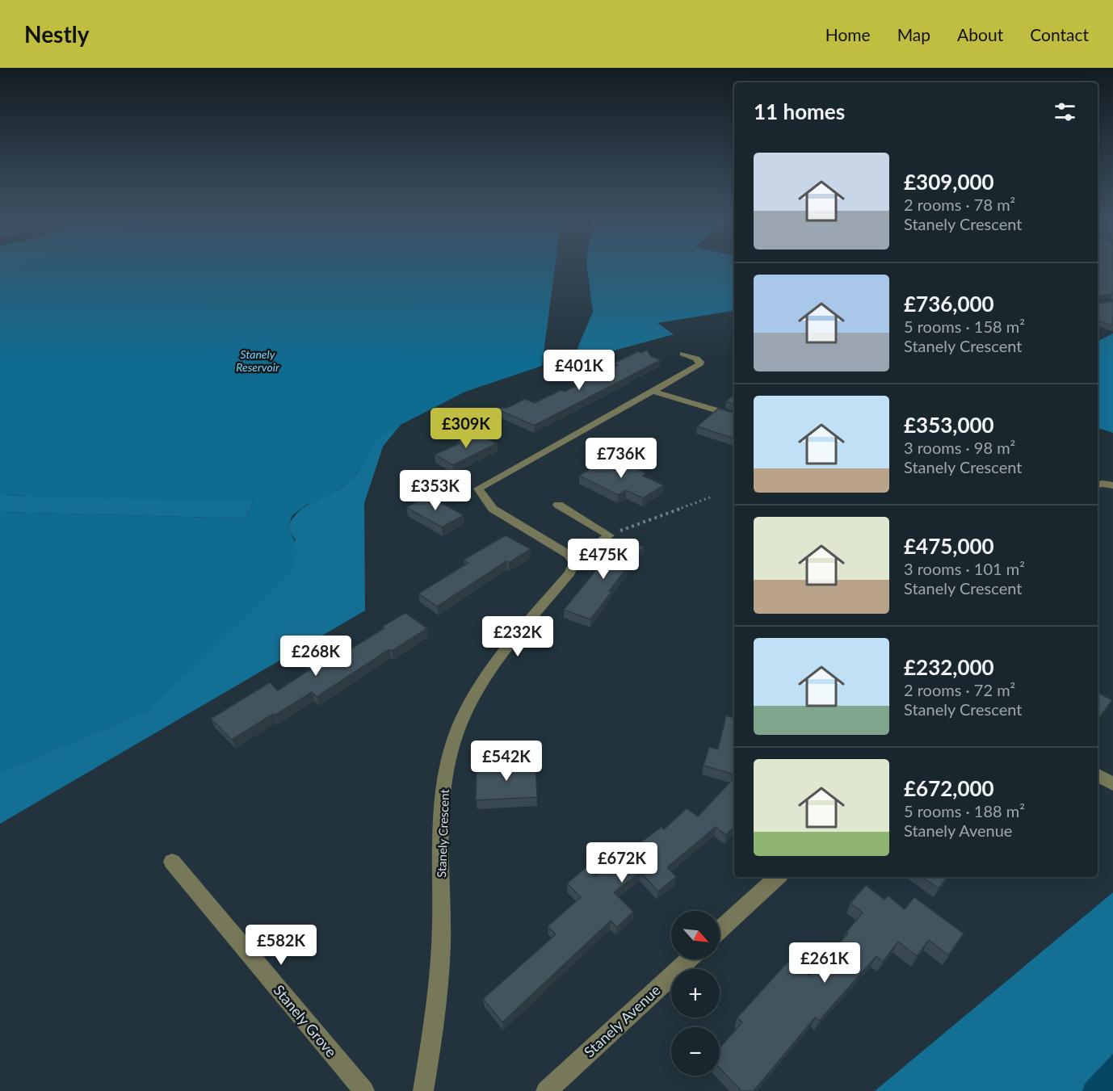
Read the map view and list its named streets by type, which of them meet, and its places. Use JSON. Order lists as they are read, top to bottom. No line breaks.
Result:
{"streets":{"street":["Stanely Crescent","Stanely Grove","Stanely Avenue"]},"water":["Stanely Reservoir"],"north":"bottom right","page":{"header":"Nestly","nav":["Home","Map","About","Contact"],"heading":"11 homes","list":[{"name":"£309,000","note":"2 rooms · 78 m² · Stanely Crescent"},{"name":"£736,000","note":"5 rooms · 158 m² · Stanely Crescent"},{"name":"£353,000","note":"3 rooms · 98 m² · Stanely Crescent"},{"name":"£475,000","note":"3 rooms · 101 m² · Stanely Crescent"},{"name":"£232,000","note":"2 rooms · 72 m² · Stanely Crescent"},{"name":"£672,000","note":"5 rooms · 188 m² · Stanely Avenue"}],"price":["£401K","£309K","£736K","£353K","£475K","£232K","£268K","£542K","£672K","£582K","£261K"],"map_buttons":["+","−"]}}
